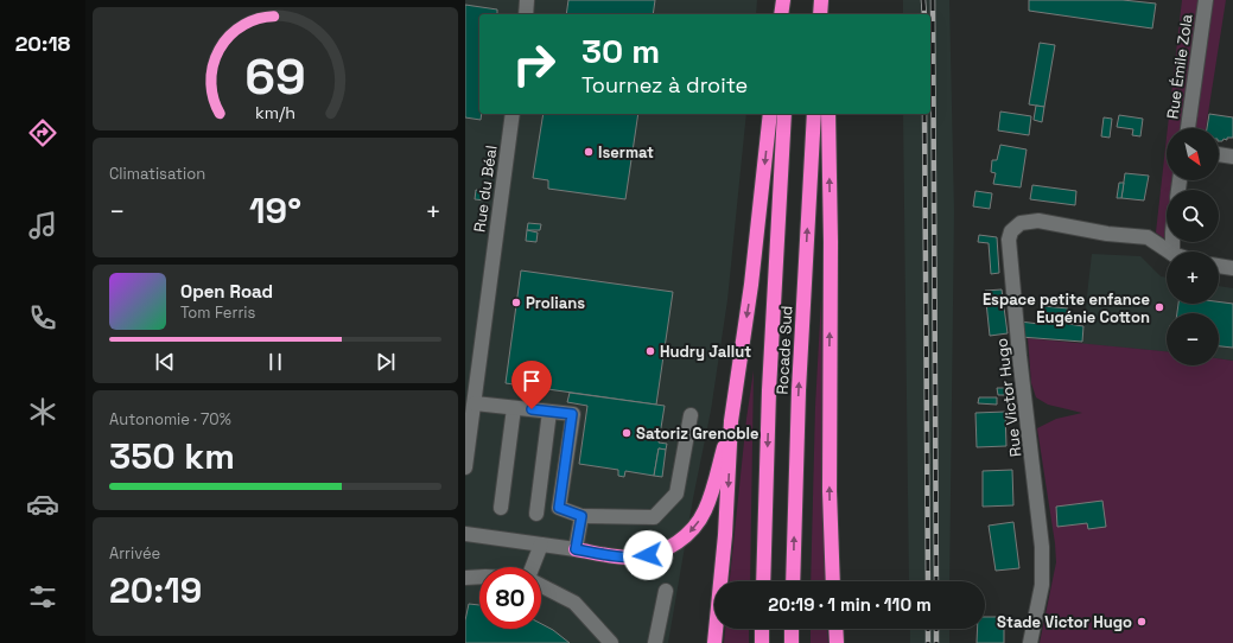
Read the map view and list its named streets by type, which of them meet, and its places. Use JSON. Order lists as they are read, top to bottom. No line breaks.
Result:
{"streets":{"highway":["Rocade Sud"],"street":["Rue Émile Zola","Rue du Béal","Rue Victor Hugo"]},"places":["Isermat","Prolians","Espace petite enfance Eugénie Cotton","Hudry Jallut","Satoriz Grenoble","Stade Victor Hugo"],"north":"bottom right","page":{"tabs":"20:18","turn":["30 m","Tournez à droite"],"map_buttons":["+","−"],"tile":["Climatisation",["Autonomie · 70%","350 km"],["Arrivée","20:19"]],"heat":["−","19°","+"],"song":["Open Road","Tom Ferris"],"limit":"80","trip":"20:19 · 1 min · 110 m","gauge":["69","km/h"]}}
